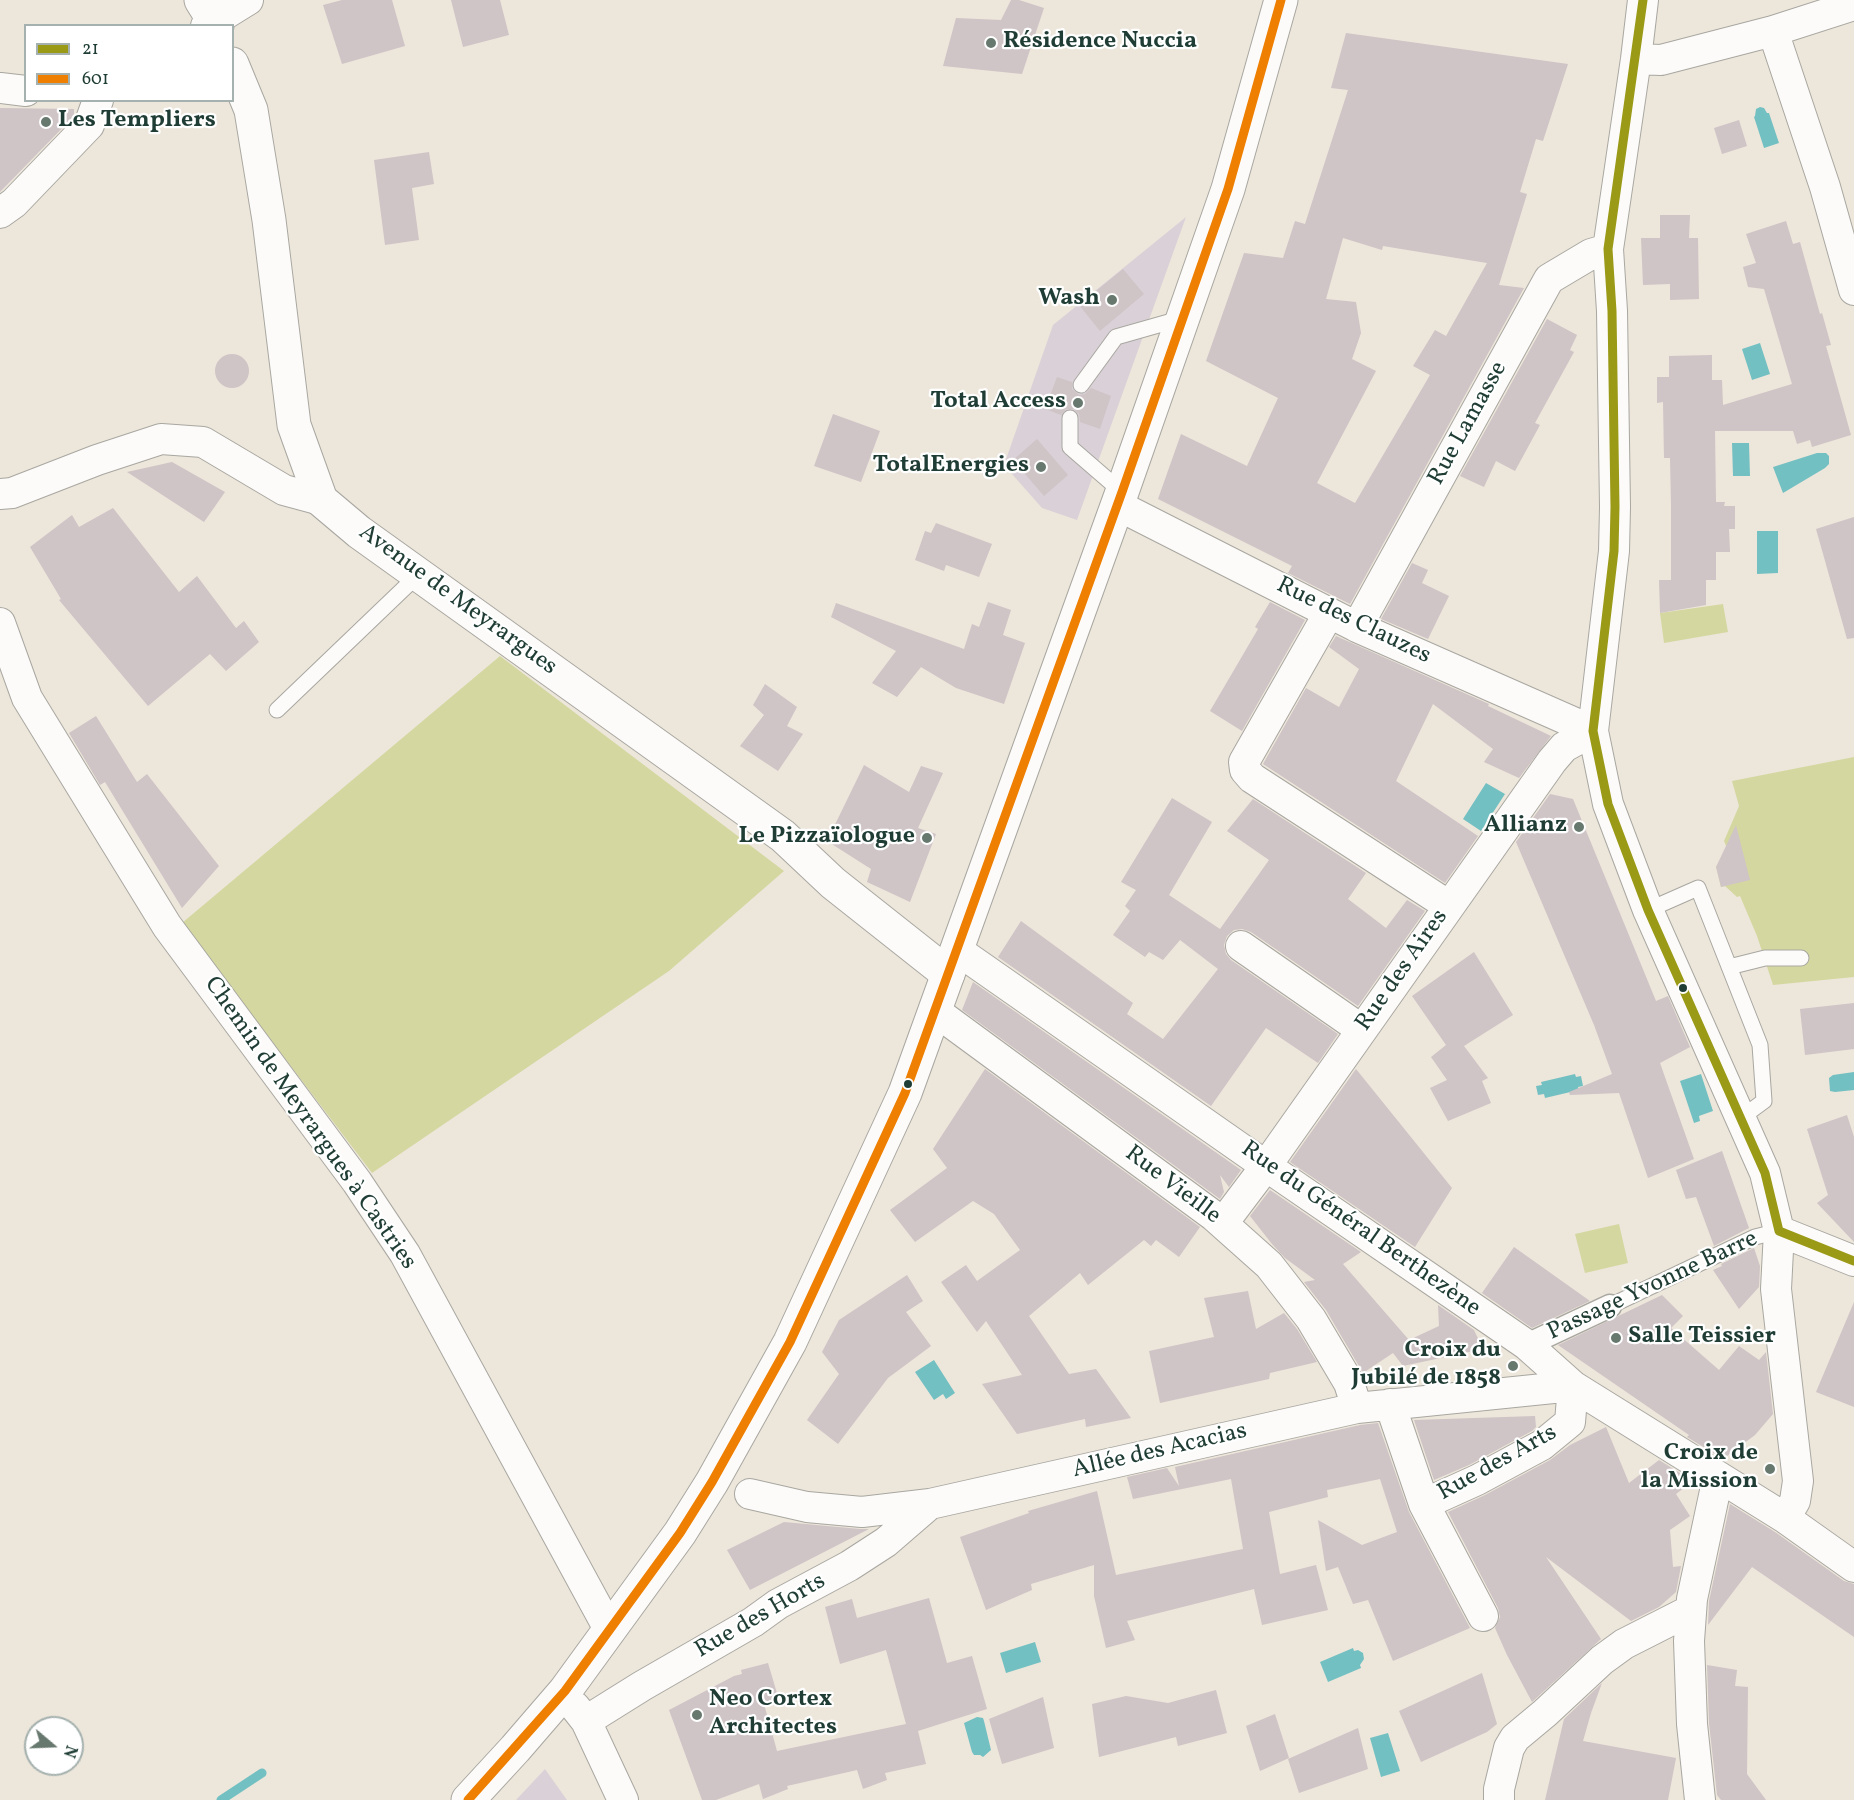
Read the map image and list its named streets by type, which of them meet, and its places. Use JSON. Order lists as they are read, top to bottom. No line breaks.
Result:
{"streets":{"main road":["Avenue de Meyrargues"],"street":["Rue Lamasse","Rue des Clauzes","Rue des Aires","Chemin de Meyrargues à Castries","Rue Vieille","Rue du Général Berthezène","Passage Yvonne Barre","Allée des Acacias","Rue des Arts","Rue des Horts"]},"crossings":[["Rue Lamasse","Rue des Clauzes"],["Avenue de Meyrargues","Rue du Général Berthezène"],["Rue des Clauzes","Rue des Aires"],["Rue des Aires","Rue Vieille"],["Rue des Aires","Rue du Général Berthezène"],["Rue Vieille","Allée des Acacias"],["Rue du Général Berthezène","Passage Yvonne Barre"],["Rue du Général Berthezène","Allée des Acacias"],["Rue du Général Berthezène","Rue des Arts"],["Allée des Acacias","Rue des Arts"],["Allée des Acacias","Rue des Horts"]],"places":["Résidence Nuccia","Les Templiers","Wash","Total Access","TotalEnergies","Allianz","Le Pizzaïologue","Salle Teissier","Croix du Jubilé de 1858","Croix de la Mission","Neo Cortex Architectes"],"lines":["transit line 21","transit line 601"],"legend":["21","601"],"north":"right"}
